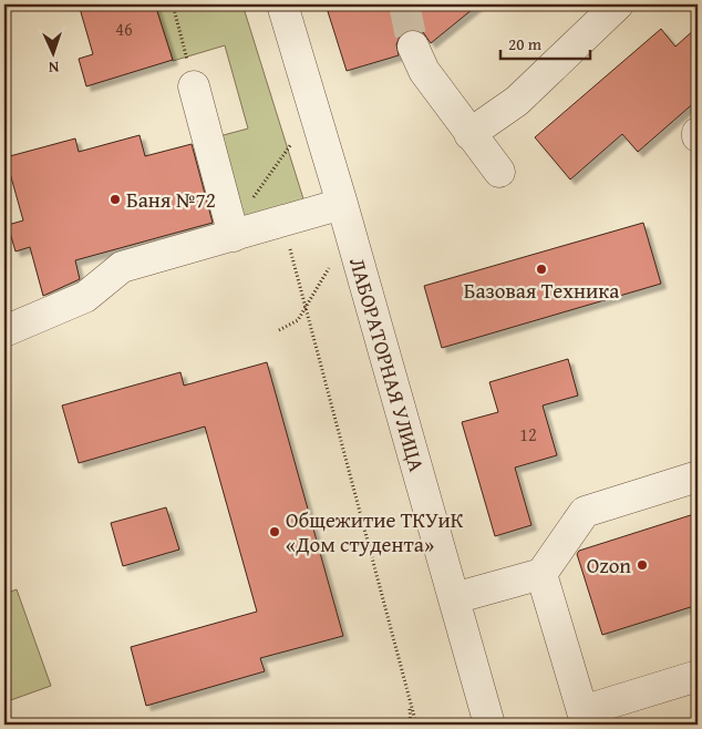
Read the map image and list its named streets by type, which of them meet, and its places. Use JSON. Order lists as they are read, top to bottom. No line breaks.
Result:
{"streets":{"street":["ЛАБОРАТОРНАЯ УЛИЦА"]},"places":["Баня №72","Базовая Техника","Общежитие ТКУиК «Дом студента»","Ozon"],"house_numbers":["46","12"],"scale_bar":"20 m","north":"bottom"}
